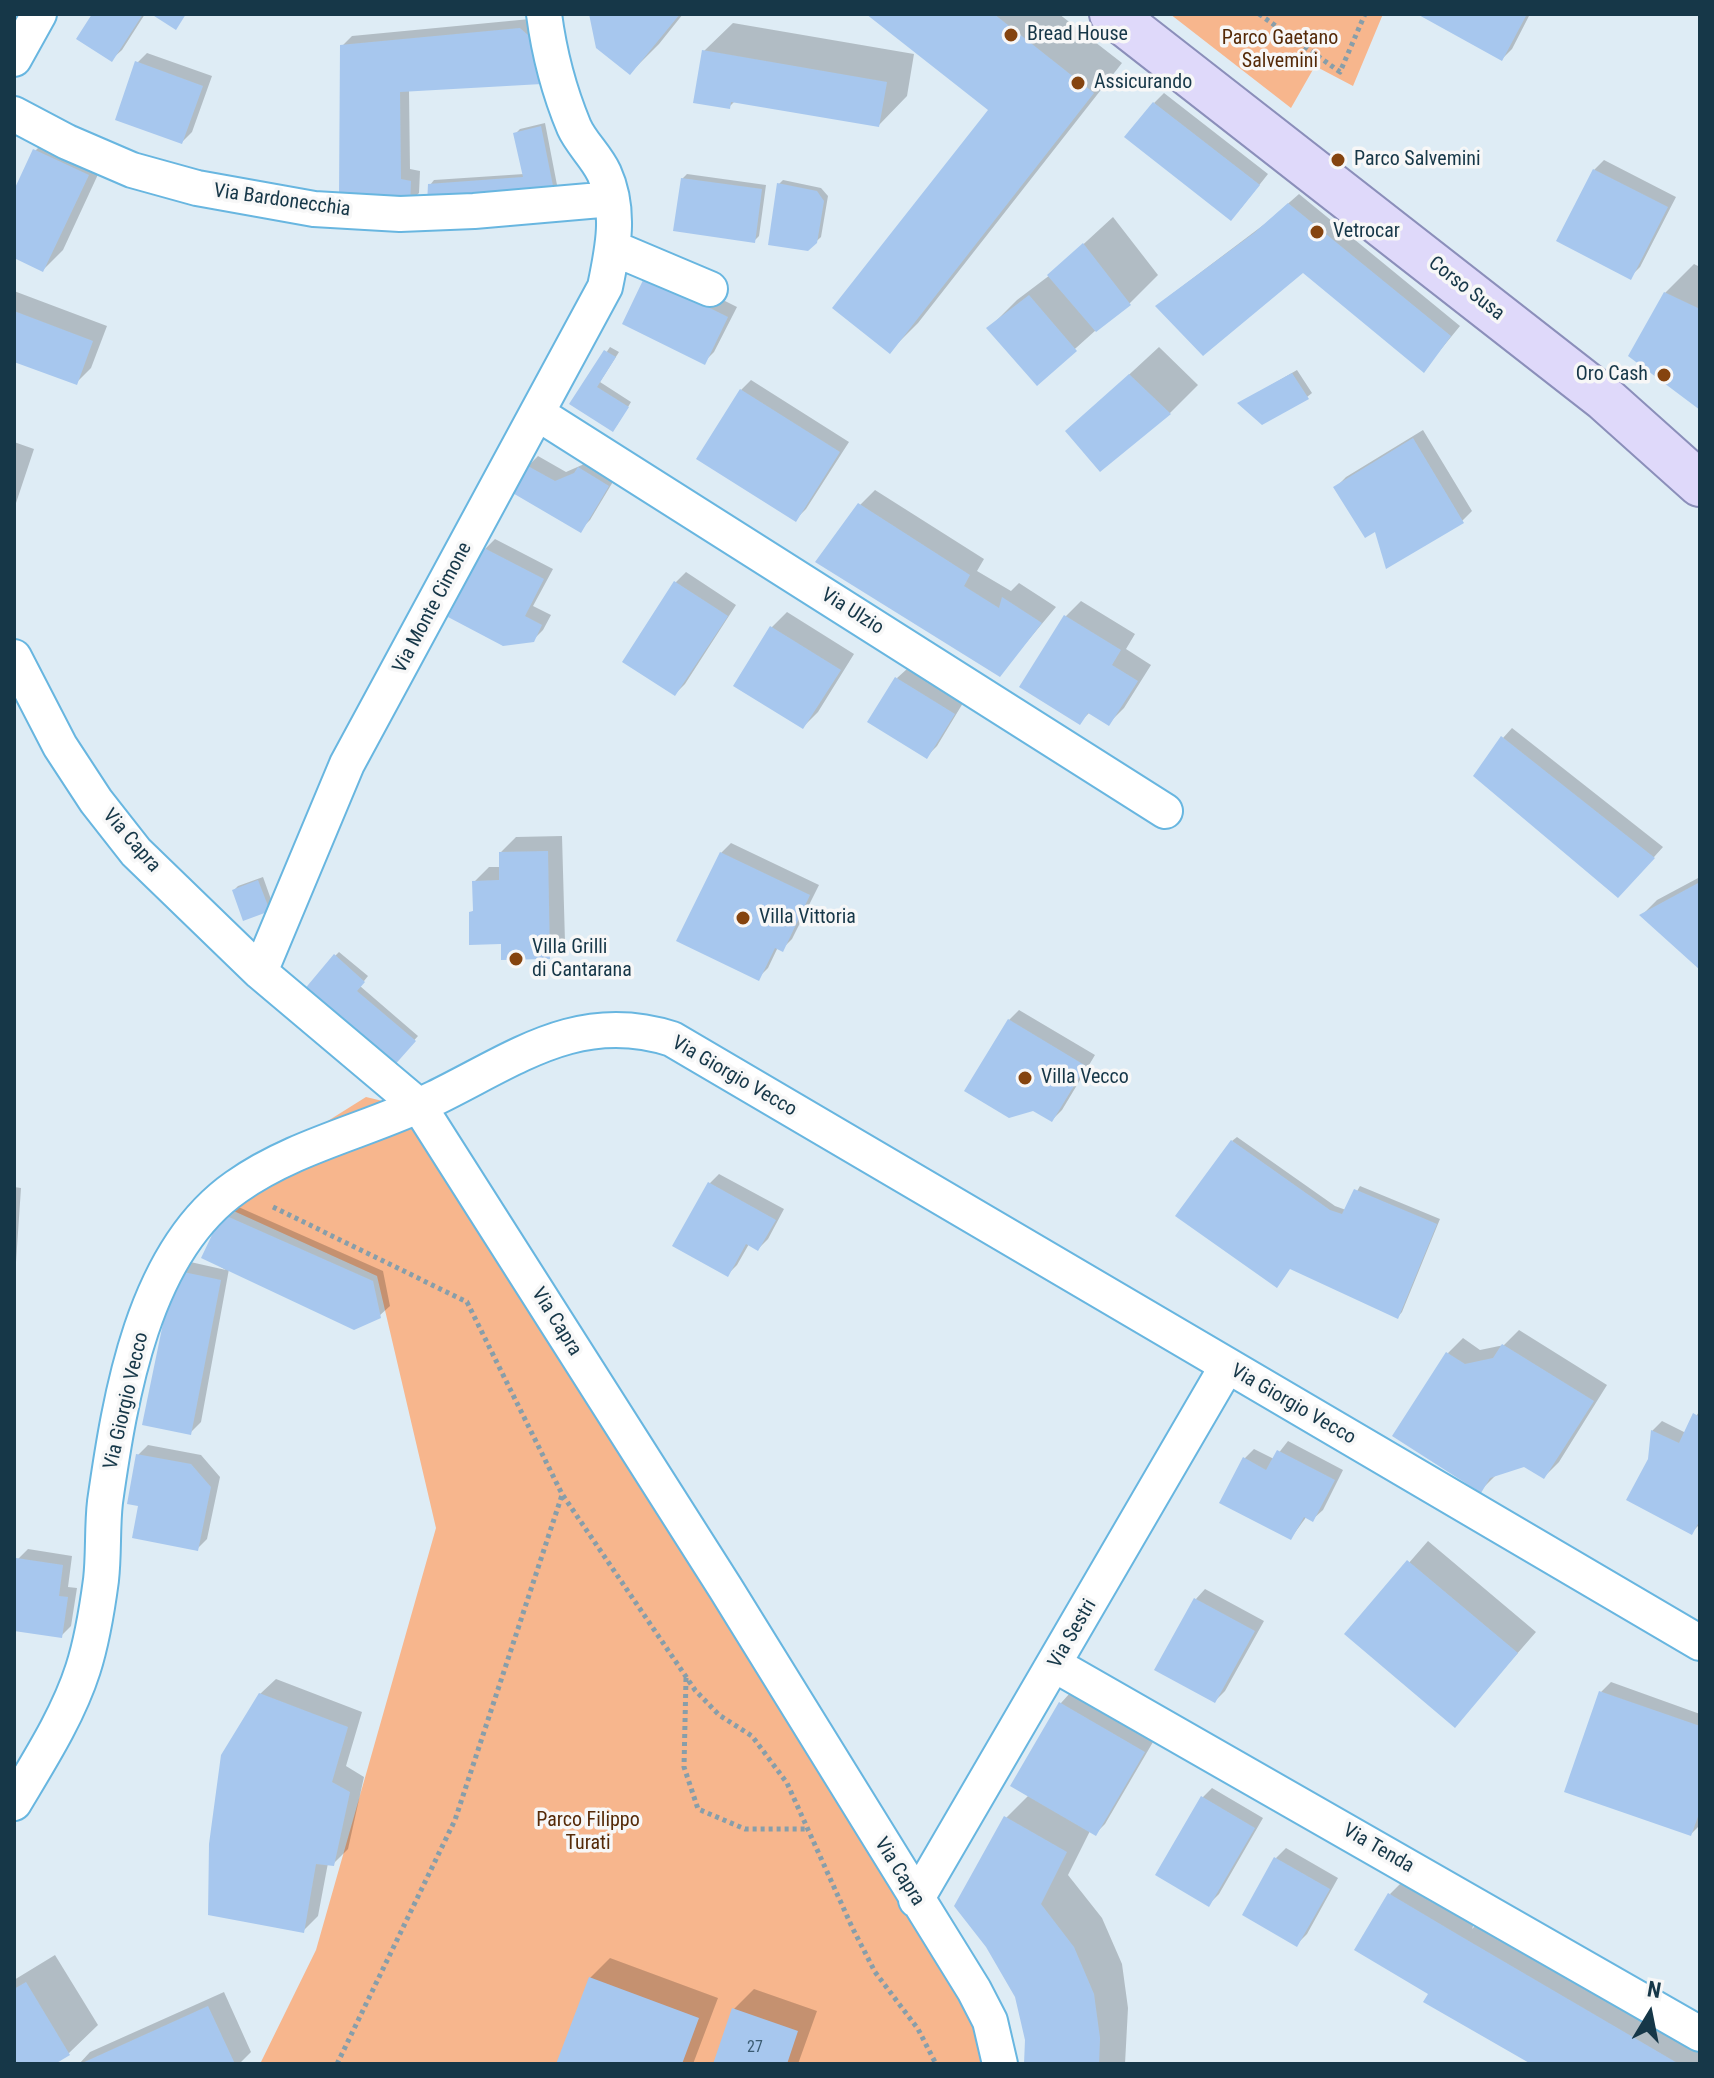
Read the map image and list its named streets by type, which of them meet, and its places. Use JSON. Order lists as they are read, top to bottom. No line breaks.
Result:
{"streets":{"main road":["Corso Susa"],"street":["Via Bardonecchia","Via Monte Cimone","Via Ulzio","Via Capra","Via Giorgio Vecco","Via Sestri","Via Tenda"]},"crossings":[["Via Bardonecchia","Via Monte Cimone"],["Via Monte Cimone","Via Ulzio"],["Via Monte Cimone","Via Capra"],["Via Capra","Via Giorgio Vecco"],["Via Capra","Via Sestri"],["Via Giorgio Vecco","Via Sestri"],["Via Sestri","Via Tenda"]],"parks":["Parco Gaetano Salvemini","Parco Filippo Turati"],"places":["Bread House","Assicurando","Parco Salvemini","Vetrocar","Oro Cash","Villa Vittoria","Villa Grilli di Cantarana","Villa Vecco"],"house_numbers":["27"],"north":"top"}
